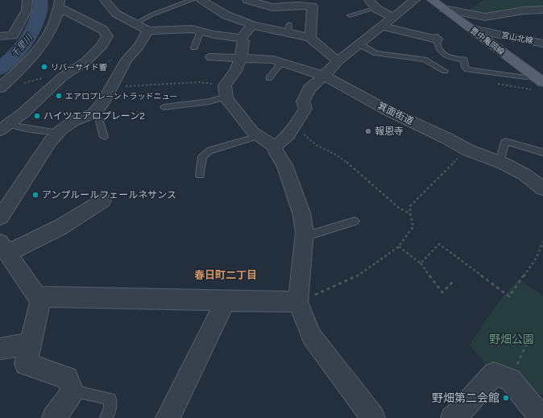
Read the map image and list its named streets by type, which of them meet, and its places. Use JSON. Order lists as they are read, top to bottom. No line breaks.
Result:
{"streets":{"main road":["豊中亀岡線"],"street":["宮山北線","箕面街道"]},"crossings":[["宮山北線","豊中亀岡線"]],"districts":["春日町二丁目"],"water":["千里川"],"parks":["野畑公園"],"places":["リバーサイド響","エアロプレーントラッドニュー","ハイツエアロプレーン2","報恩寺","アンプルールフェールネサンス","野畑第二会館"]}
